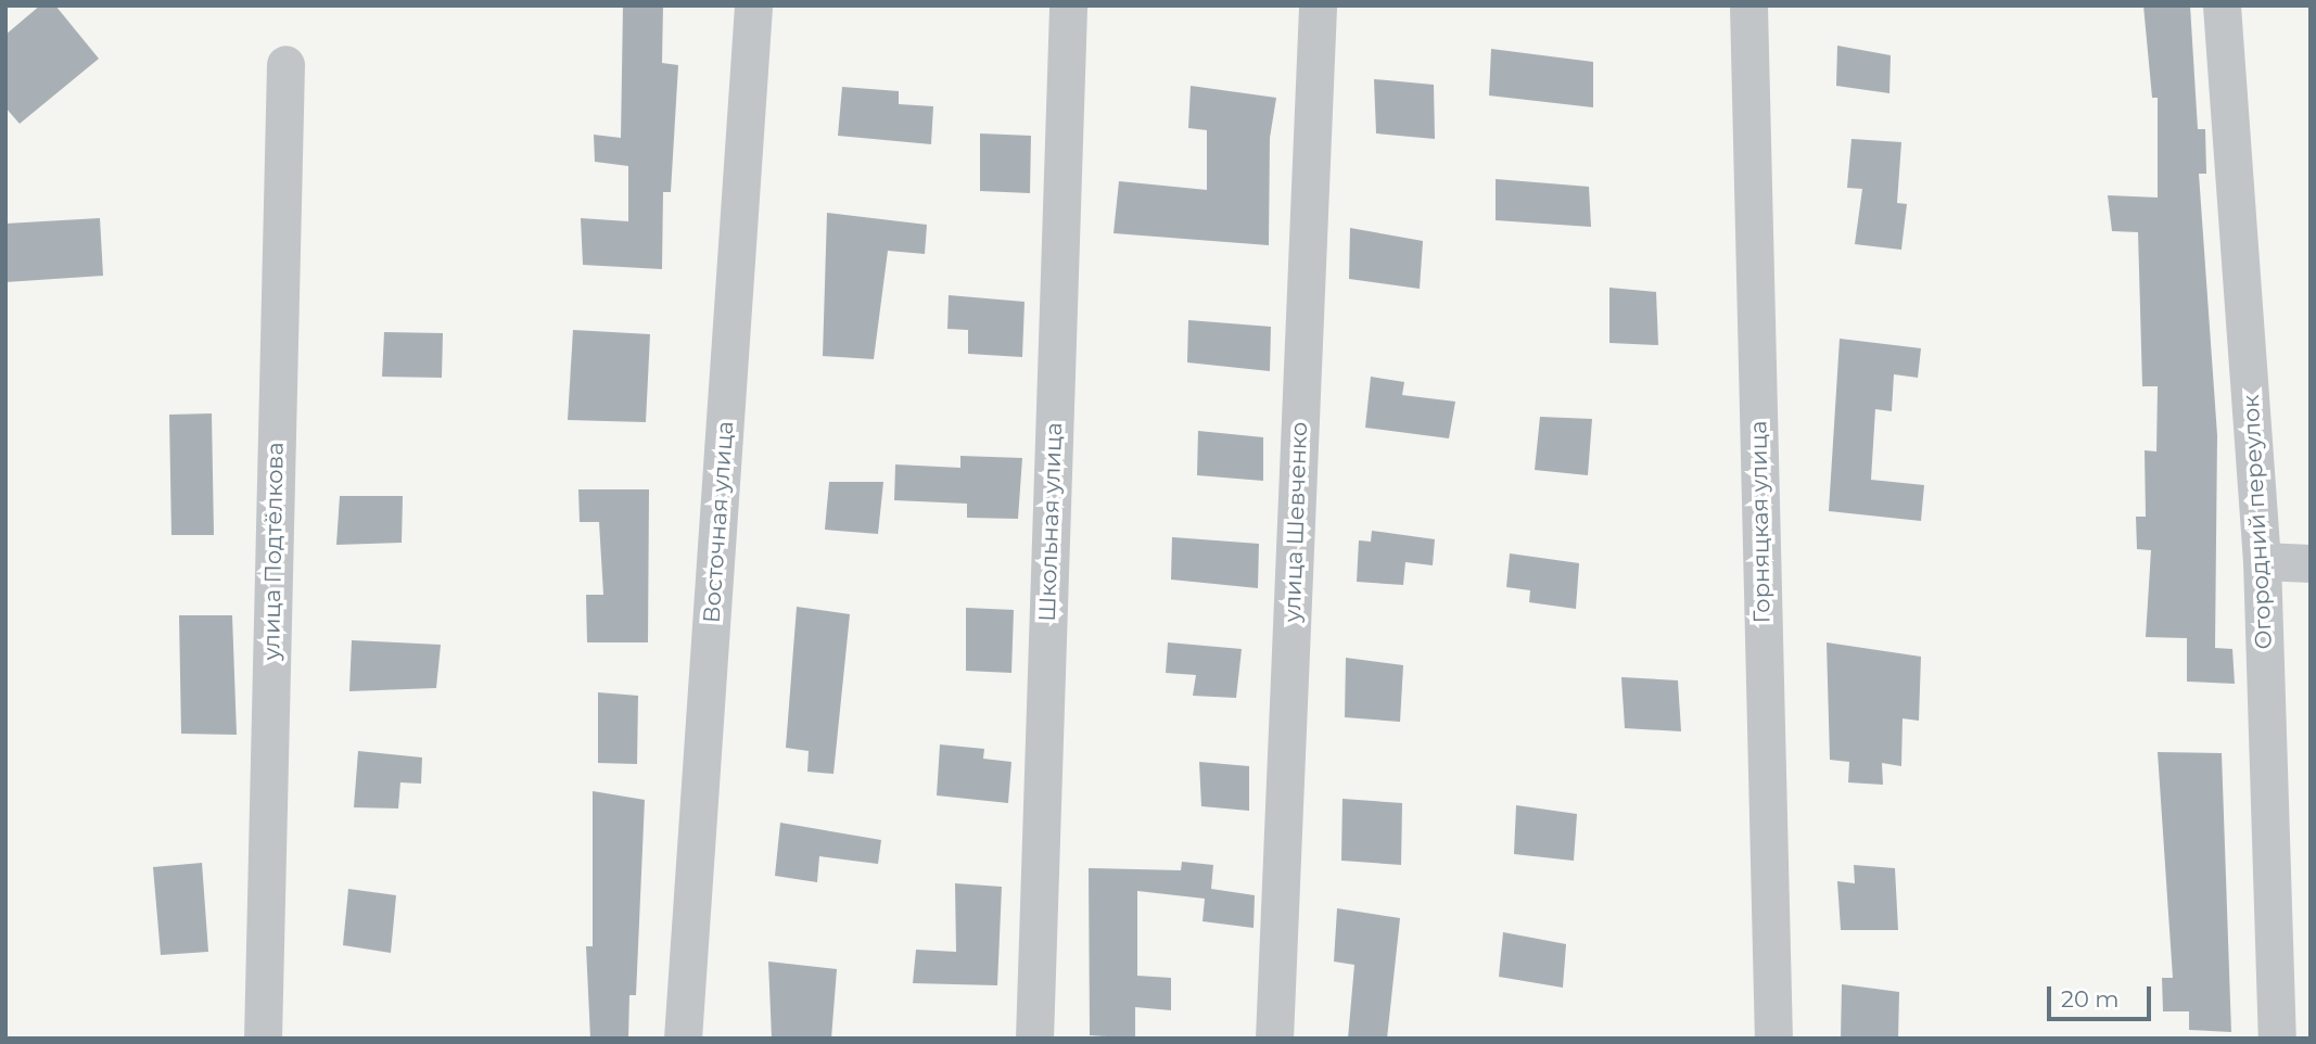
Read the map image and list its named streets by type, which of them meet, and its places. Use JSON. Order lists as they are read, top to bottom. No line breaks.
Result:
{"streets":{"street":["Восточная улица","Школьная улица","улица Шевченко","Горняцкая улица","Огородний переулок","улица Подтёлкова"]},"scale_bar":"20 m"}
